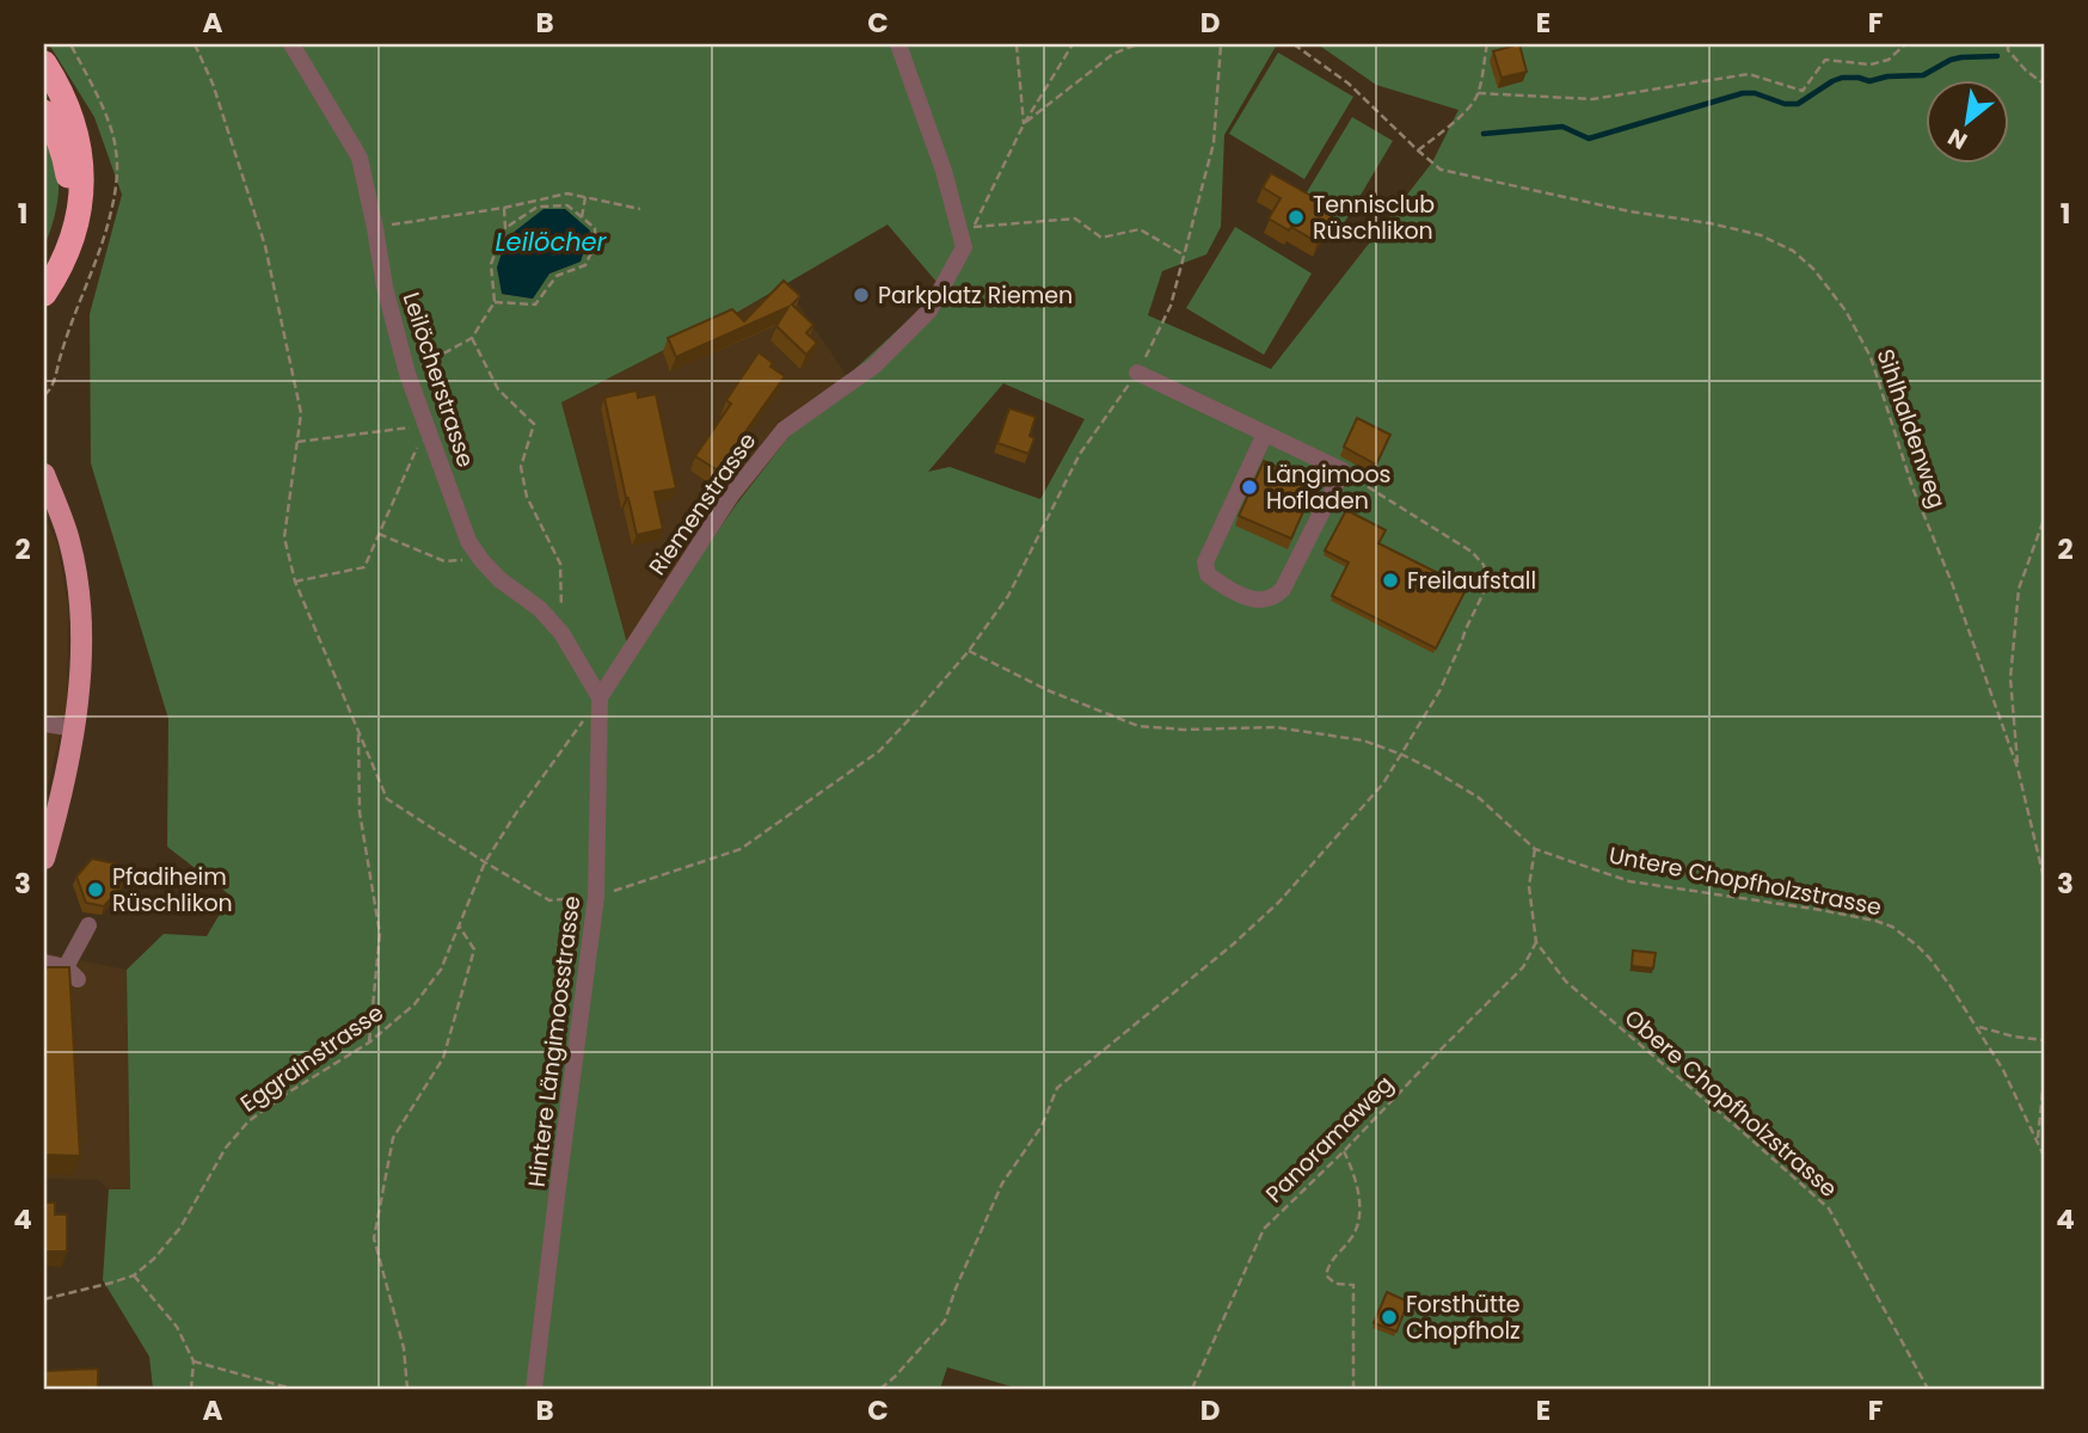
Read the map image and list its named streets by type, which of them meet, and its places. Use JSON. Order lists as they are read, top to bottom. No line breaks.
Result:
{"streets":{"street":["Leilöcherstrasse","Riemenstrasse","Hintere Längimoosstrasse"],"path":["Sihlhaldenweg","Untere Chopfholzstrasse","Eggrainstrasse","Obere Chopfholzstrasse","Panoramaweg"]},"crossings":[["Leilöcherstrasse","Riemenstrasse"],["Leilöcherstrasse","Hintere Längimoosstrasse"],["Leilöcherstrasse","Eggrainstrasse"],["Riemenstrasse","Hintere Längimoosstrasse"],["Riemenstrasse","Eggrainstrasse"],["Untere Chopfholzstrasse","Obere Chopfholzstrasse"],["Hintere Längimoosstrasse","Eggrainstrasse"],["Obere Chopfholzstrasse","Panoramaweg"]],"water":["Leilöcher"],"places":["Tennisclub Rüschlikon","Parkplatz Riemen","Längimoos Hofladen","Freilaufstall","Pfadiheim Rüschlikon","Forsthütte Chopfholz"],"north":"bottom left","grid":{"columns":["A","B","C","D","E","F"],"rows":["1","2","3","4"]}}
